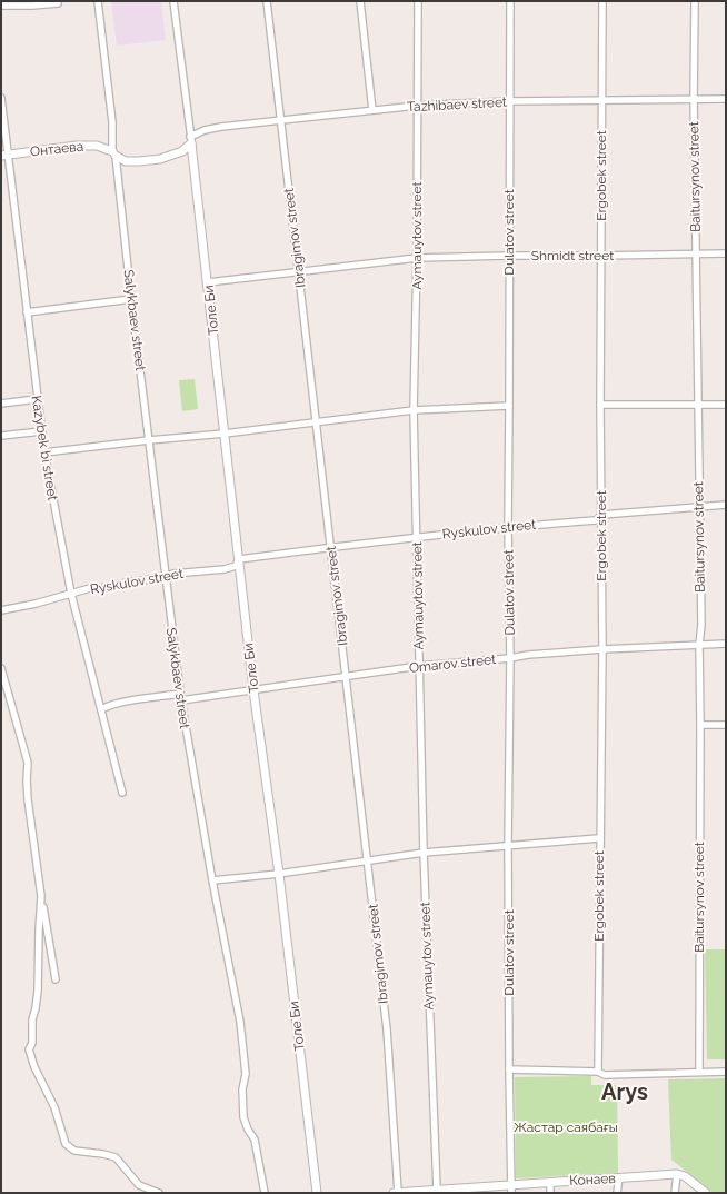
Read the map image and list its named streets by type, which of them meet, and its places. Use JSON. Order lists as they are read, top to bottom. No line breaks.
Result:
{"streets":{"main road":["Онтаева","Толе Би","Конаев"],"street":["Tazhibaev street","Ergobek street","Baitursynov street","Dulatov street","Aymauytov street","Ibragimov street","Shmidt street","Salykbaev street","Kazybek bi street","Ryskulov street","Omarov street"]},"crossings":[["Tazhibaev street","Онтаева"],["Tazhibaev street","Ergobek street"],["Tazhibaev street","Baitursynov street"],["Tazhibaev street","Dulatov street"],["Tazhibaev street","Aymauytov street"],["Tazhibaev street","Ibragimov street"],["Tazhibaev street","Толе Би"],["Онтаева","Толе Би"],["Онтаева","Salykbaev street"],["Онтаева","Kazybek bi street"],["Ergobek street","Shmidt street"],["Ergobek street","Ryskulov street"],["Ergobek street","Omarov street"],["Baitursynov street","Shmidt street"],["Baitursynov street","Ryskulov street"],["Baitursynov street","Omarov street"],["Dulatov street","Shmidt street"],["Dulatov street","Ryskulov street"],["Dulatov street","Omarov street"],["Dulatov street","Конаев"],["Aymauytov street","Shmidt street"],["Aymauytov street","Ryskulov street"],["Aymauytov street","Omarov street"],["Aymauytov street","Конаев"],["Ibragimov street","Shmidt street"],["Ibragimov street","Ryskulov street"],["Ibragimov street","Omarov street"],["Ibragimov street","Конаев"],["Shmidt street","Толе Би"],["Толе Би","Ryskulov street"],["Толе Би","Omarov street"],["Salykbaev street","Ryskulov street"],["Salykbaev street","Omarov street"],["Kazybek bi street","Ryskulov street"],["Kazybek bi street","Omarov street"]],"districts":["Arys"],"parks":["Жастар саябағы"]}
